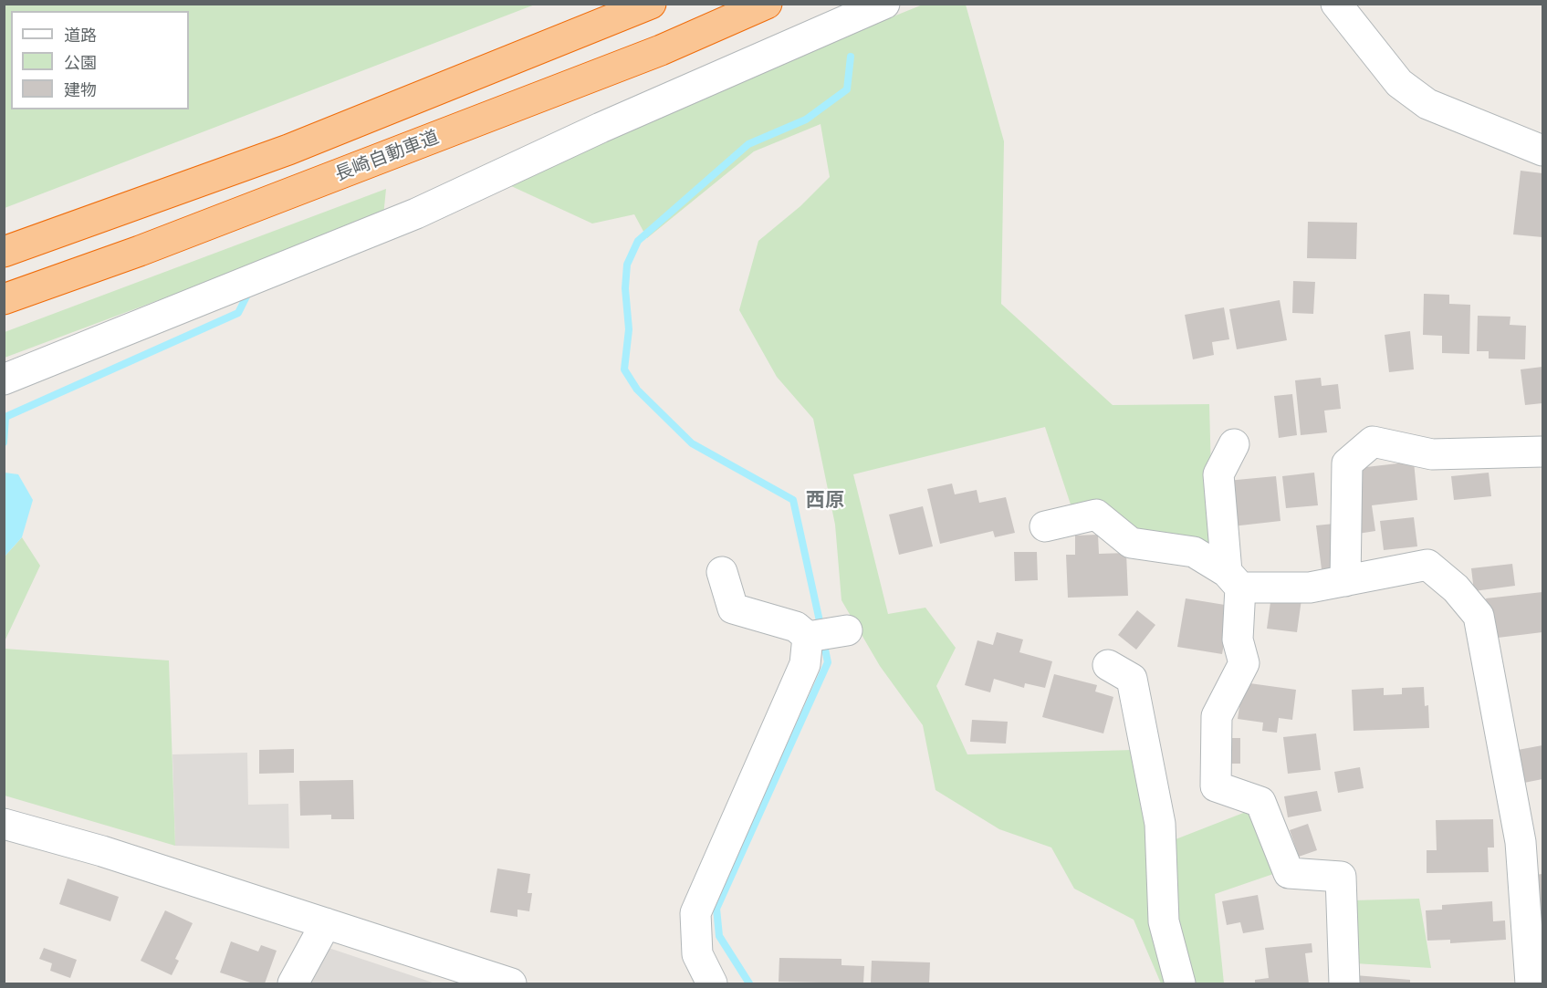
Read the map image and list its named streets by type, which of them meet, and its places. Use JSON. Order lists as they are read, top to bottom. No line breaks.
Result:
{"streets":{"highway":["長崎自動車道"]},"districts":["西原"],"legend":["道路","公園","建物"]}
